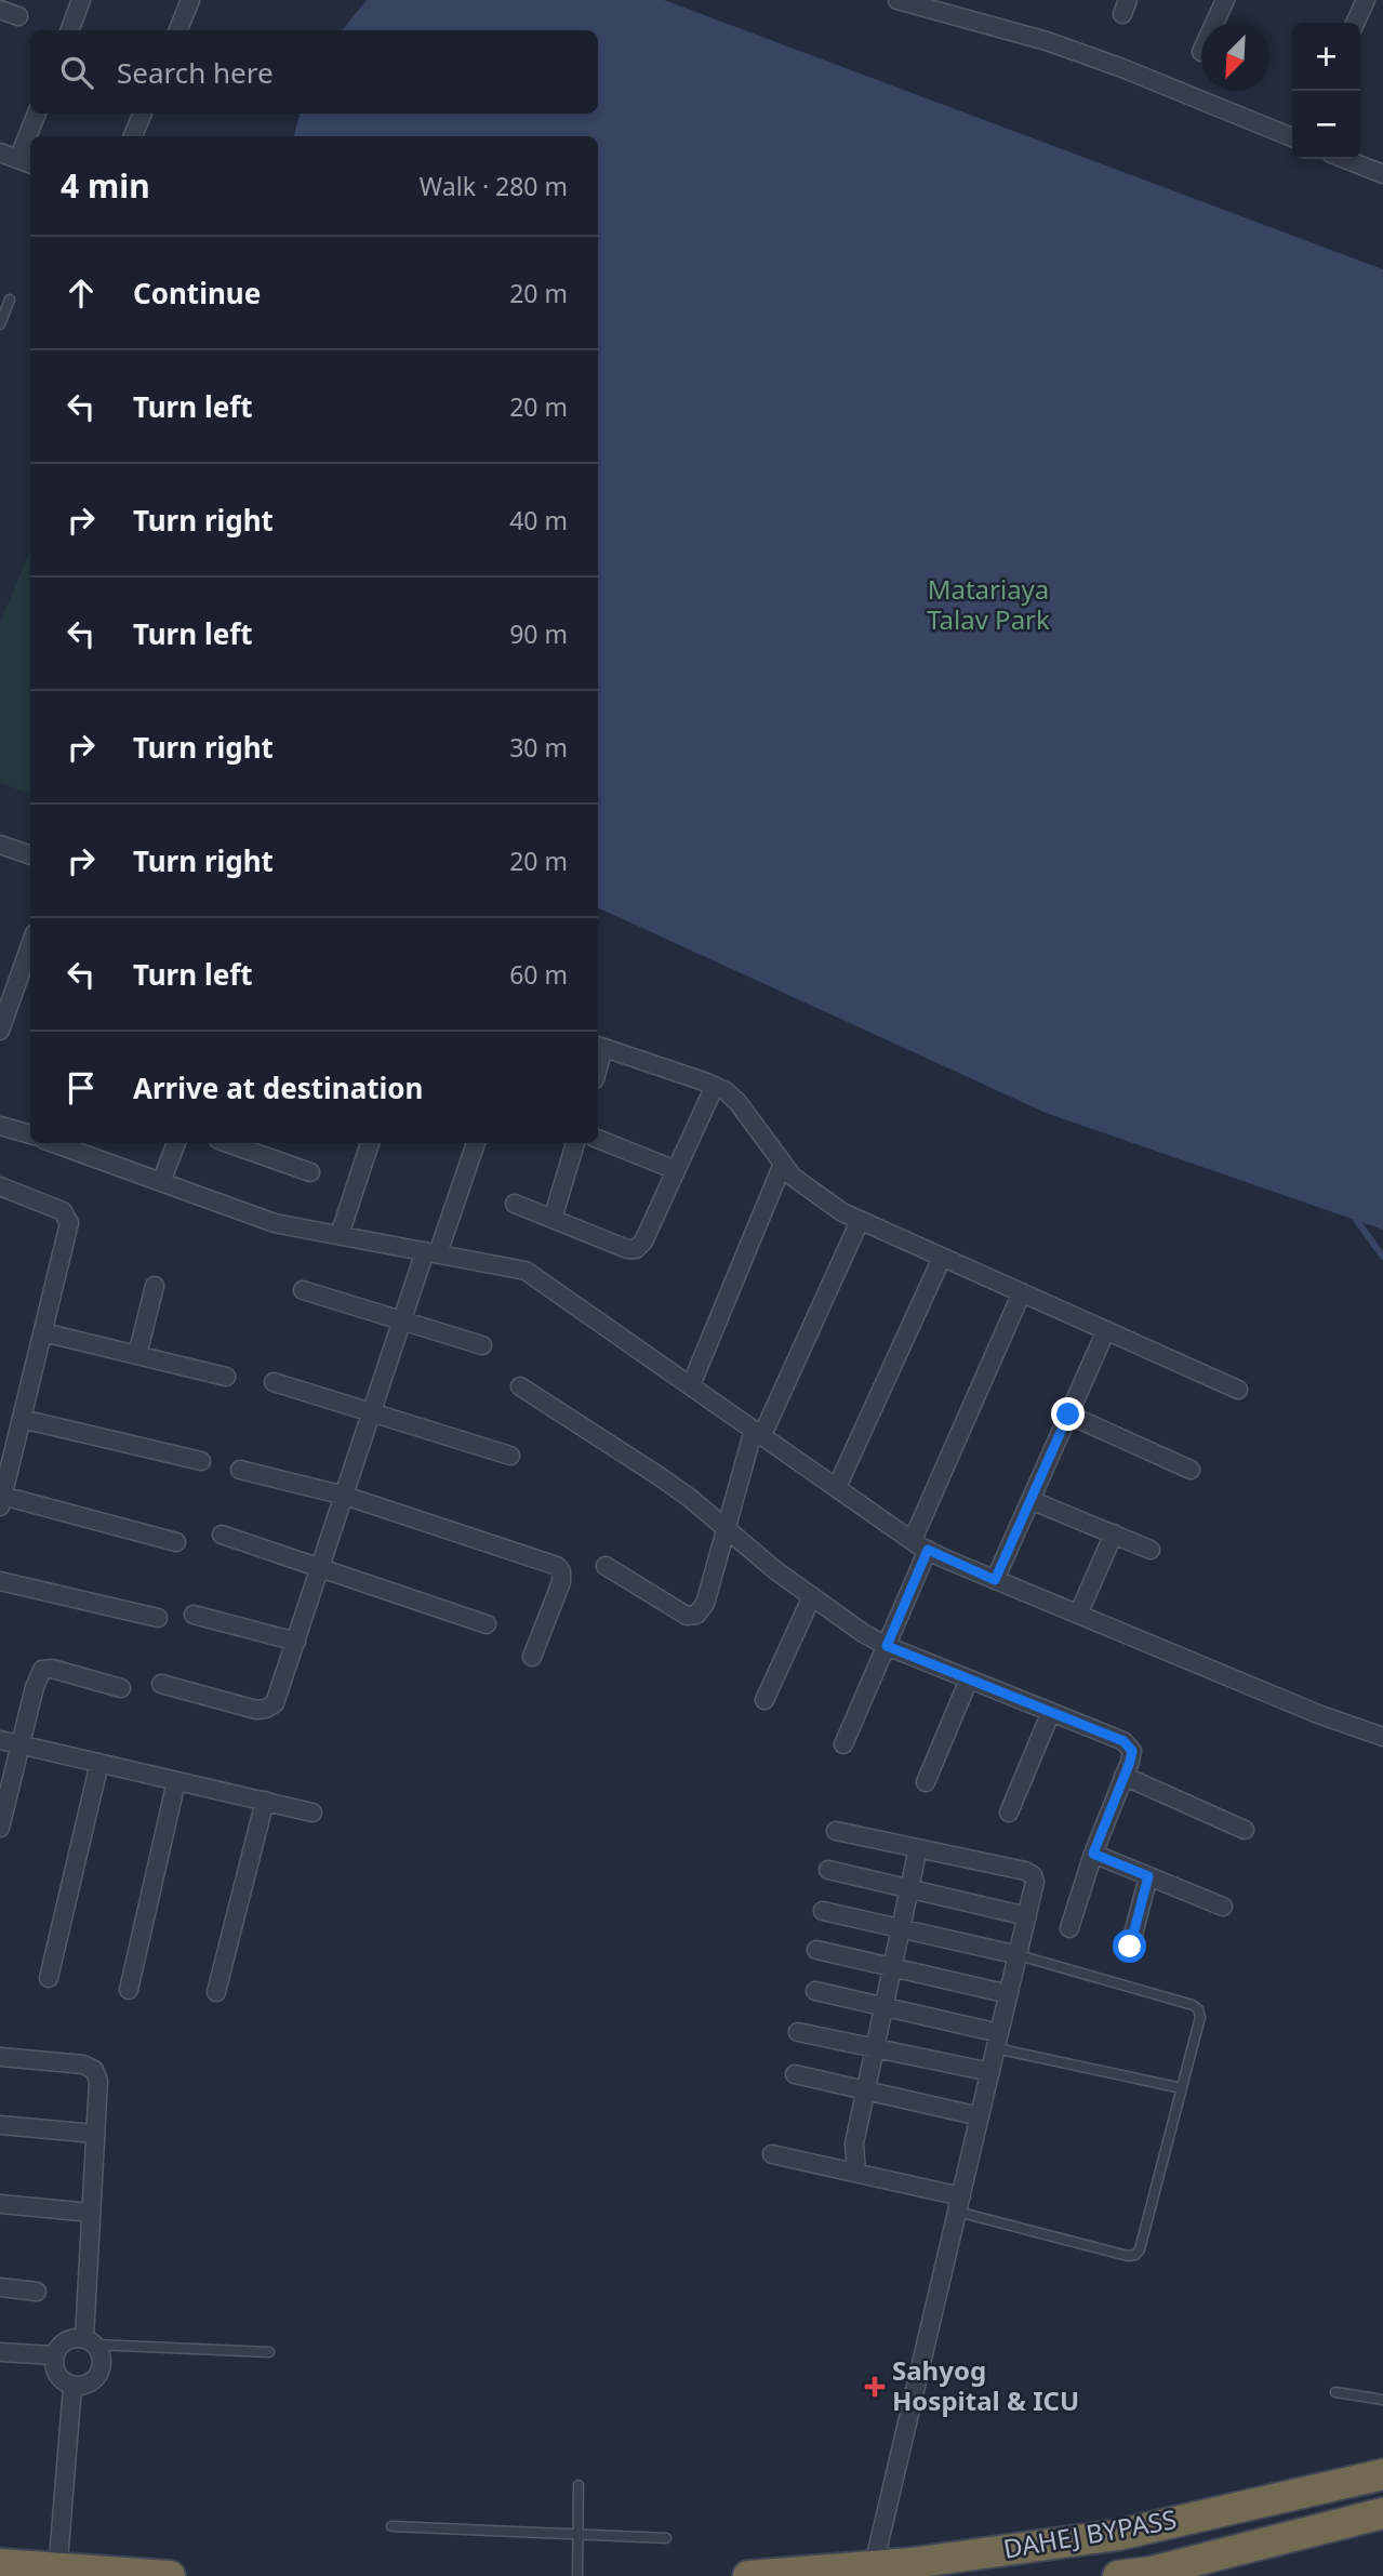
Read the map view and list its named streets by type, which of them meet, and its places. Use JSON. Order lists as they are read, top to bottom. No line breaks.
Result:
{"streets":{"highway":["DAHEJ BYPASS"]},"parks":["Matariaya Talav Park"],"places":{"health":["Sahyog Hospital & ICU"]},"north":"bottom left","page":{"map_buttons":["+","−"],"search":"Search here","heading":["4 min","Walk · 280 m"],"list":[["Continue","20 m"],["Turn left","20 m"],["Turn right","40 m"],["Turn left","90 m"],["Turn right","30 m"],["Turn right","20 m"],["Turn left","60 m"],"Arrive at destination"]}}
